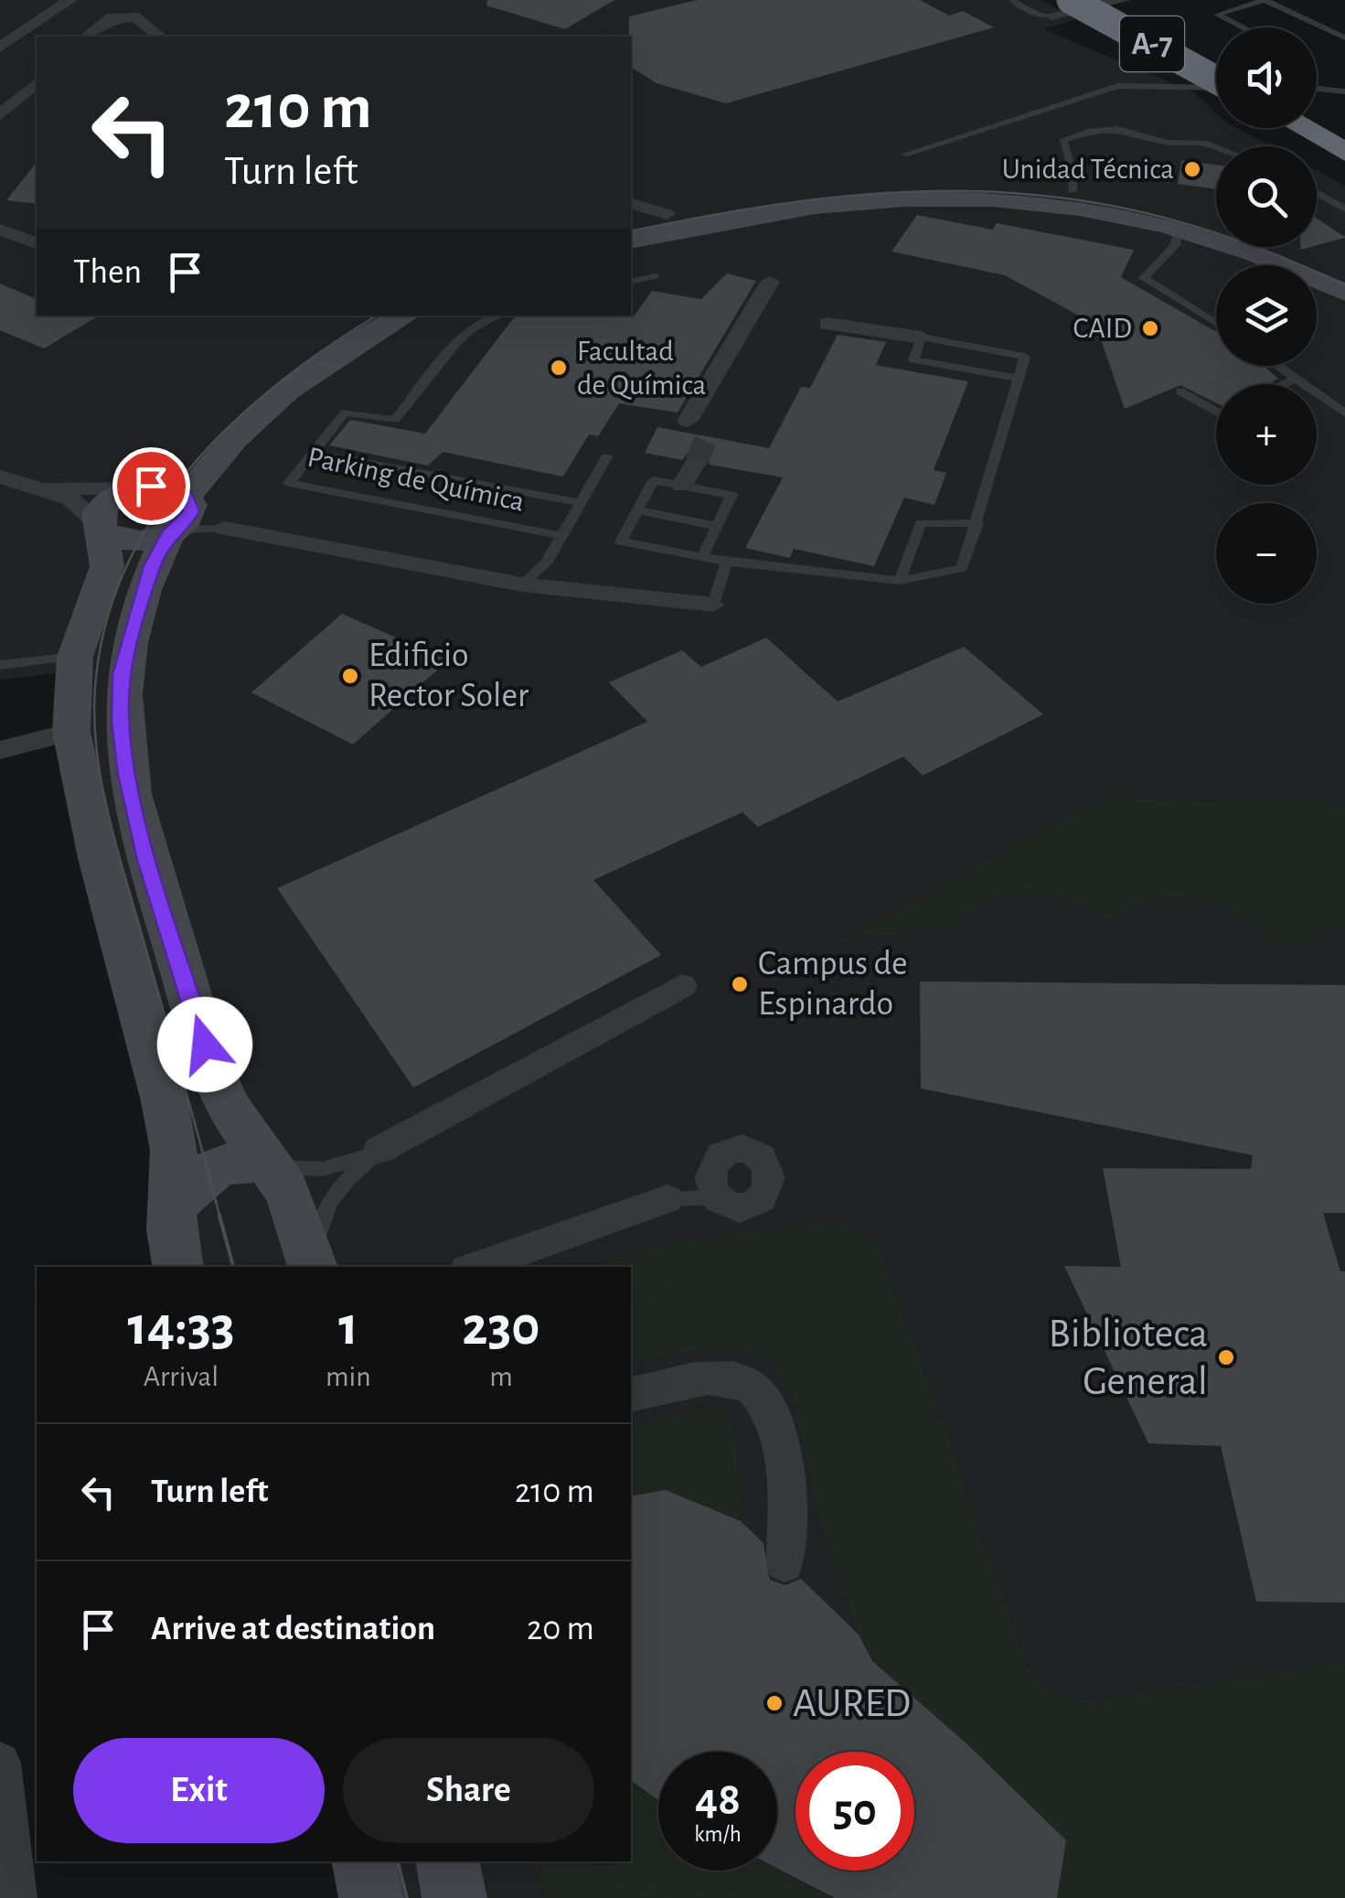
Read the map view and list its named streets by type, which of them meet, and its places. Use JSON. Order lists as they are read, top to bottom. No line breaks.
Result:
{"streets":{"highway":["A-7"],"lane":["Parking de Química"]},"places":["Unidad Técnica","CAID","Facultad de Química","Edificio Rector Soler","Campus de Espinardo","Biblioteca General","AURED"],"page":{"map_buttons":["+","−"],"turn":["210 m","Turn left"],"then":"Then","eta":["14:33","Arrival","1","min","230","m"],"list":[{"name":"Turn left","value":"210 m"},{"name":"Arrive at destination","value":"20 m"}],"buttons":["Exit","Share"],"speed":"48 km/h","limit":"50"}}
